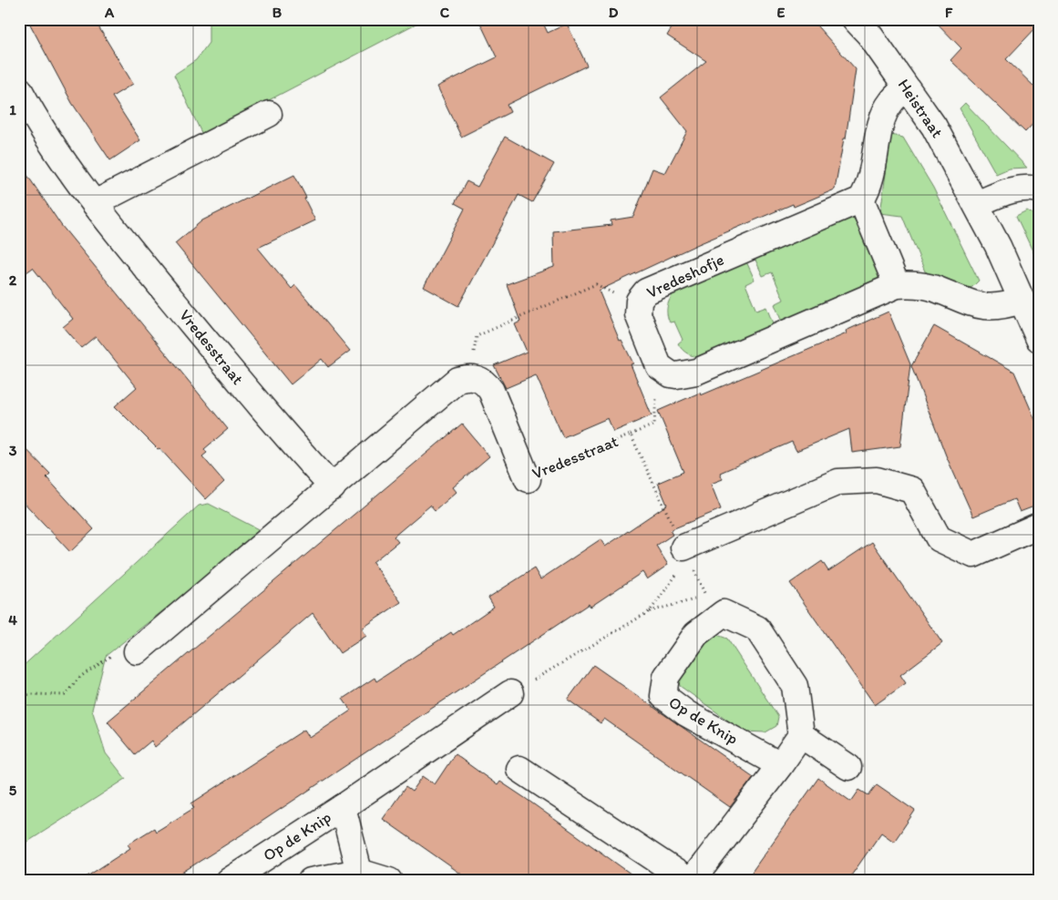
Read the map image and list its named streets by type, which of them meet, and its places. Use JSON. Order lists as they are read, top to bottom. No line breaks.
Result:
{"streets":{"street":["Heistraat","Vredeshofje","Vredesstraat","Op de Knip"]},"grid":{"columns":["A","B","C","D","E","F"],"rows":["1","2","3","4","5"]}}
